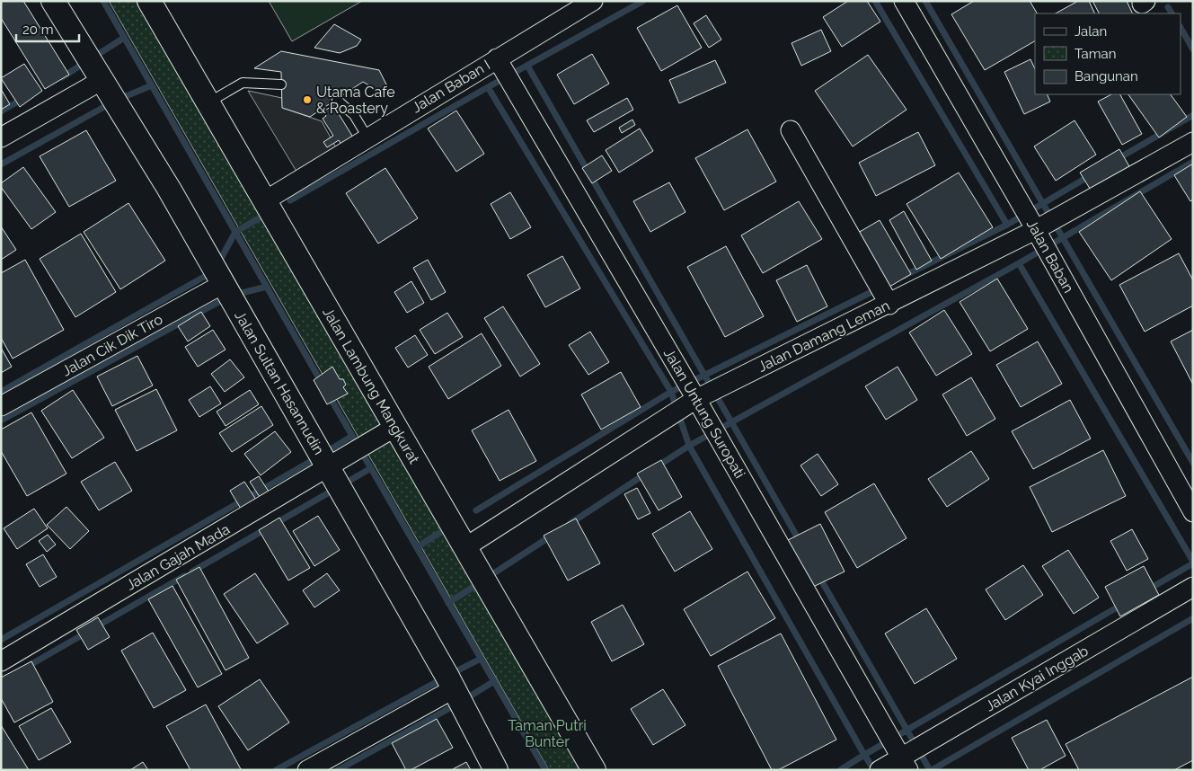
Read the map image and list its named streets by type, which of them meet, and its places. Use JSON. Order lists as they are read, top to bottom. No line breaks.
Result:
{"streets":{"street":["Jalan Baban I","Jalan Baban","Jalan Damang Leman","Jalan Cik Dik Tiro","Jalan Sultan Hasannudin","Jalan Lambung Mangkurat","Jalan Untung Suropati","Jalan Gajah Mada","Jalan Kyai Inggab"]},"crossings":[["Jalan Baban I","Jalan Lambung Mangkurat"],["Jalan Baban I","Jalan Untung Suropati"],["Jalan Baban","Jalan Damang Leman"],["Jalan Damang Leman","Jalan Lambung Mangkurat"],["Jalan Damang Leman","Jalan Untung Suropati"],["Jalan Cik Dik Tiro","Jalan Sultan Hasannudin"],["Jalan Sultan Hasannudin","Jalan Gajah Mada"],["Jalan Lambung Mangkurat","Jalan Gajah Mada"],["Jalan Untung Suropati","Jalan Kyai Inggab"]],"parks":["Taman Putri Bunter"],"places":["Utama Cafe & Roastery"],"legend":["Jalan","Taman","Bangunan"],"scale_bar":"20 m"}
